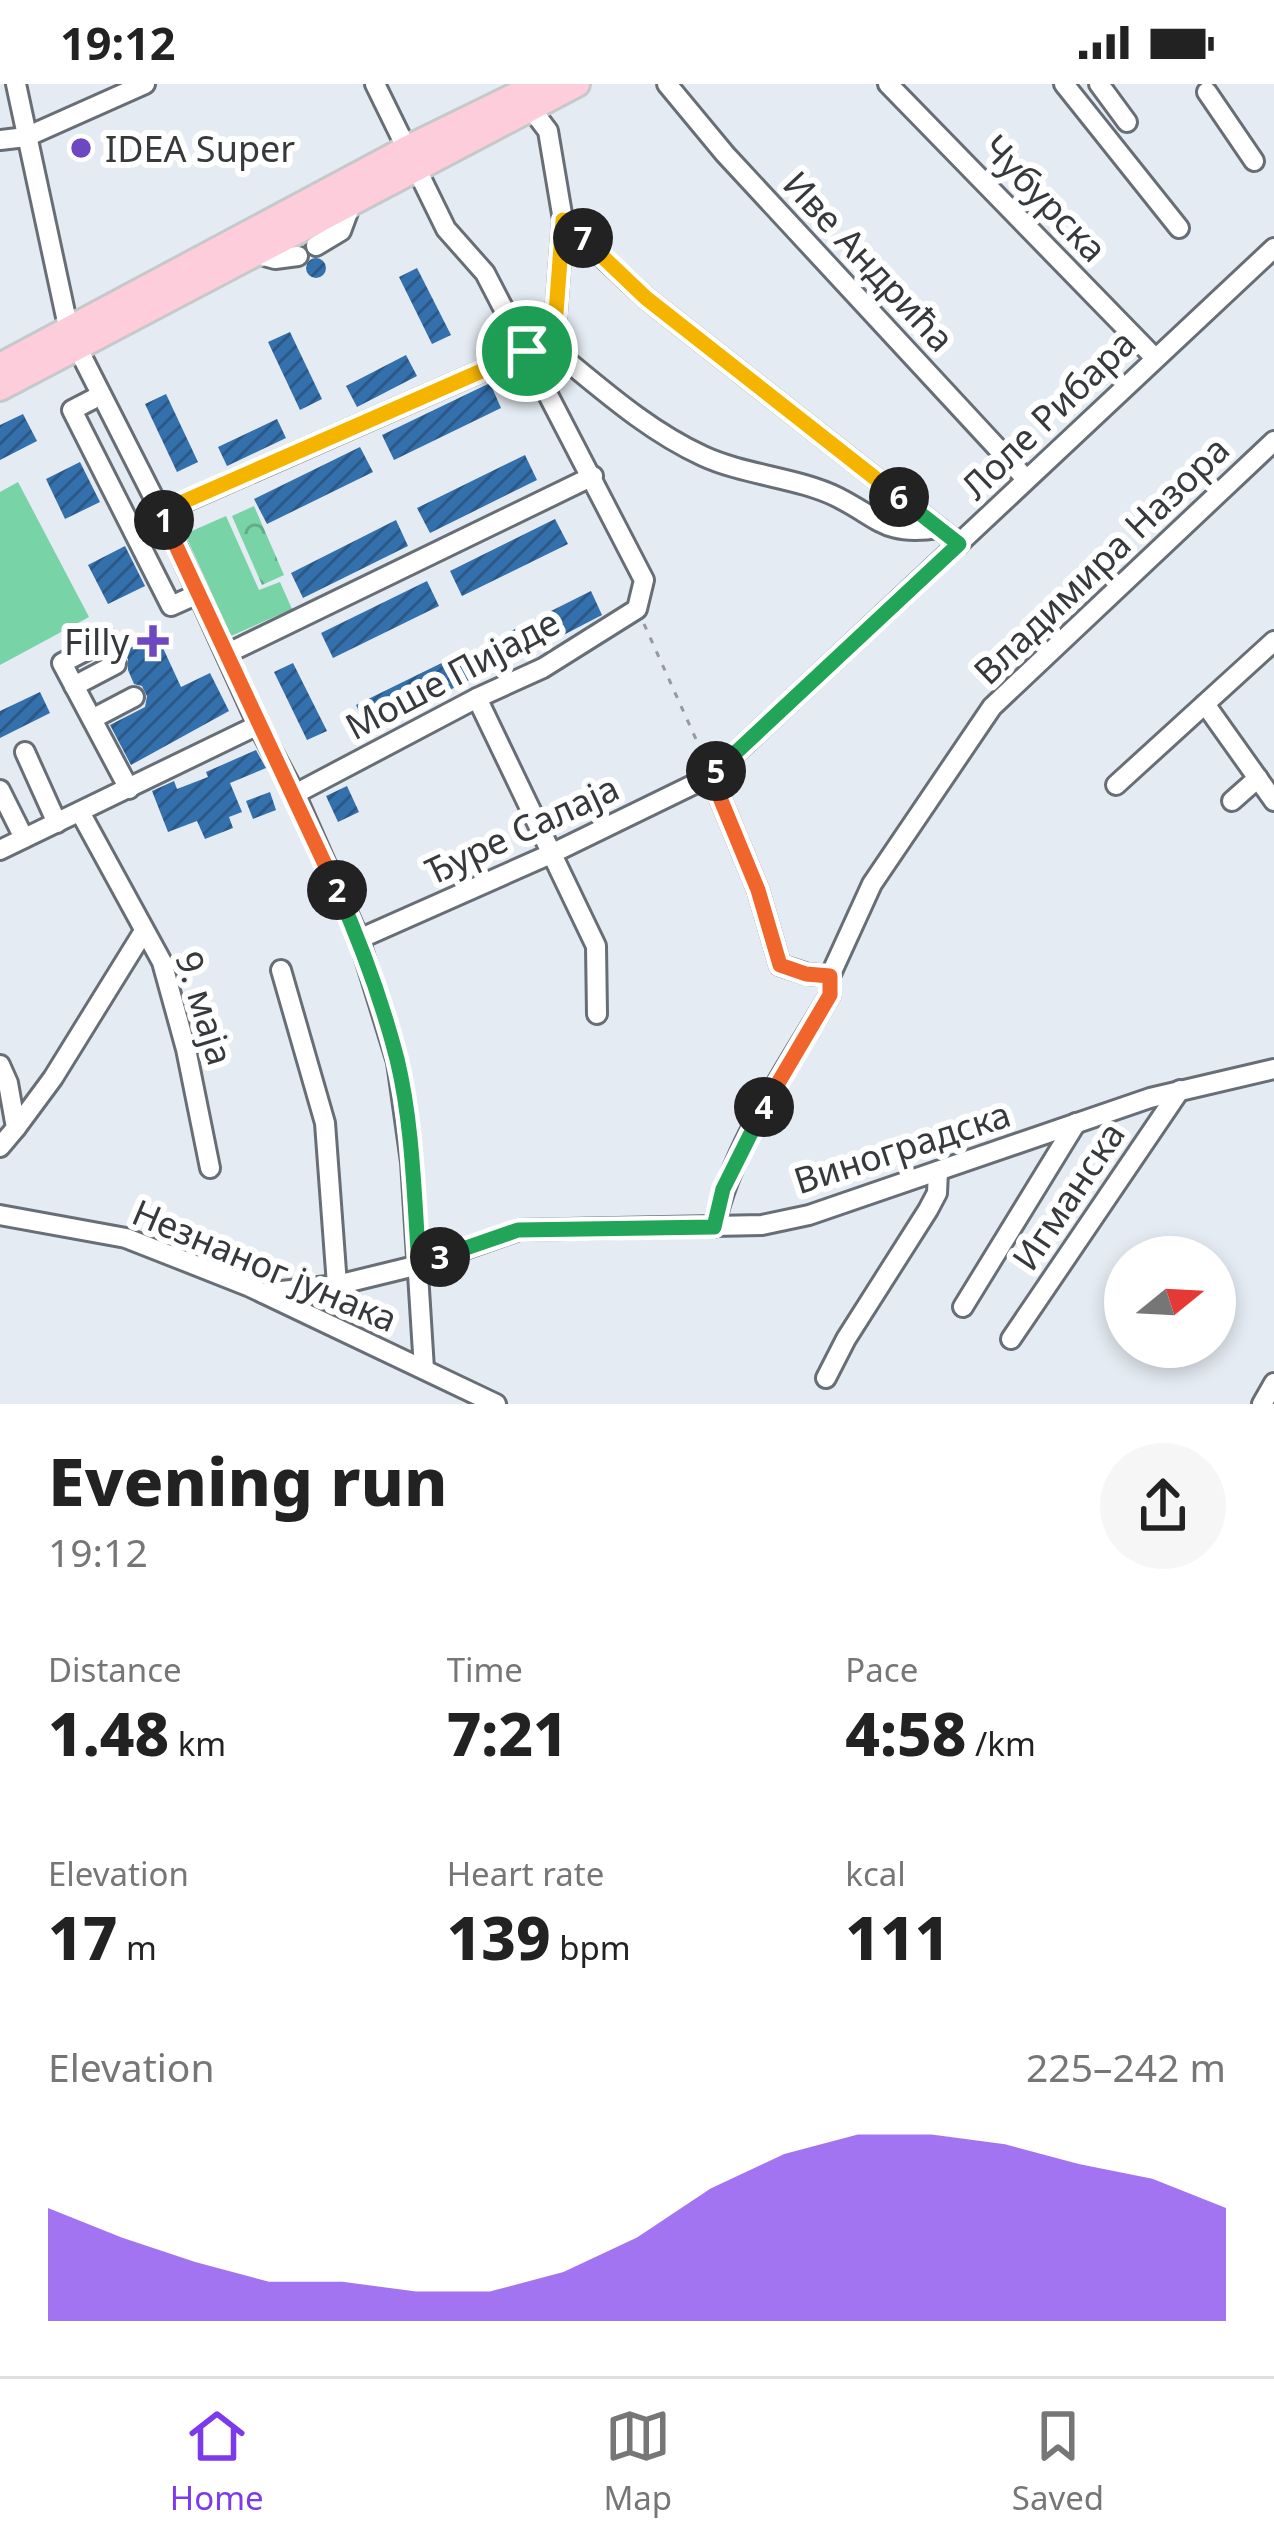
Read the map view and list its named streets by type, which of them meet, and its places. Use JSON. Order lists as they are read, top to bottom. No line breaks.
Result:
{"streets":{"street":["Чубурска","Иве Андрића","Лоле Рибара","Владимира Назора","Моше Пијаде","Ђуре Салаја","9. маја","Виноградска","Игманска","Незнаног јунака"]},"crossings":[["Чубурска","Лоле Рибара"],["Иве Андрића","Лоле Рибара"],["Лоле Рибара","Ђуре Салаја"],["Владимира Назора","Виноградска"],["Виноградска","Игманска"],["Виноградска","Незнаног јунака"]],"places":{"other":["IDEA Super"],"health":["Filly"]},"north":"right","page":{"status":"19:12","pins":["7","6","1","5","2","4","3"],"heading":["Evening run","19:12"],"stats":[["Distance","1.48 km"],["Time","7:21"],["Pace","4:58 /km"],["Elevation","17 m"],["Heart rate","139 bpm"],["kcal","111"]],"chart":["Elevation","225–242 m"],"tabs":["Home","Map","Saved"]}}
